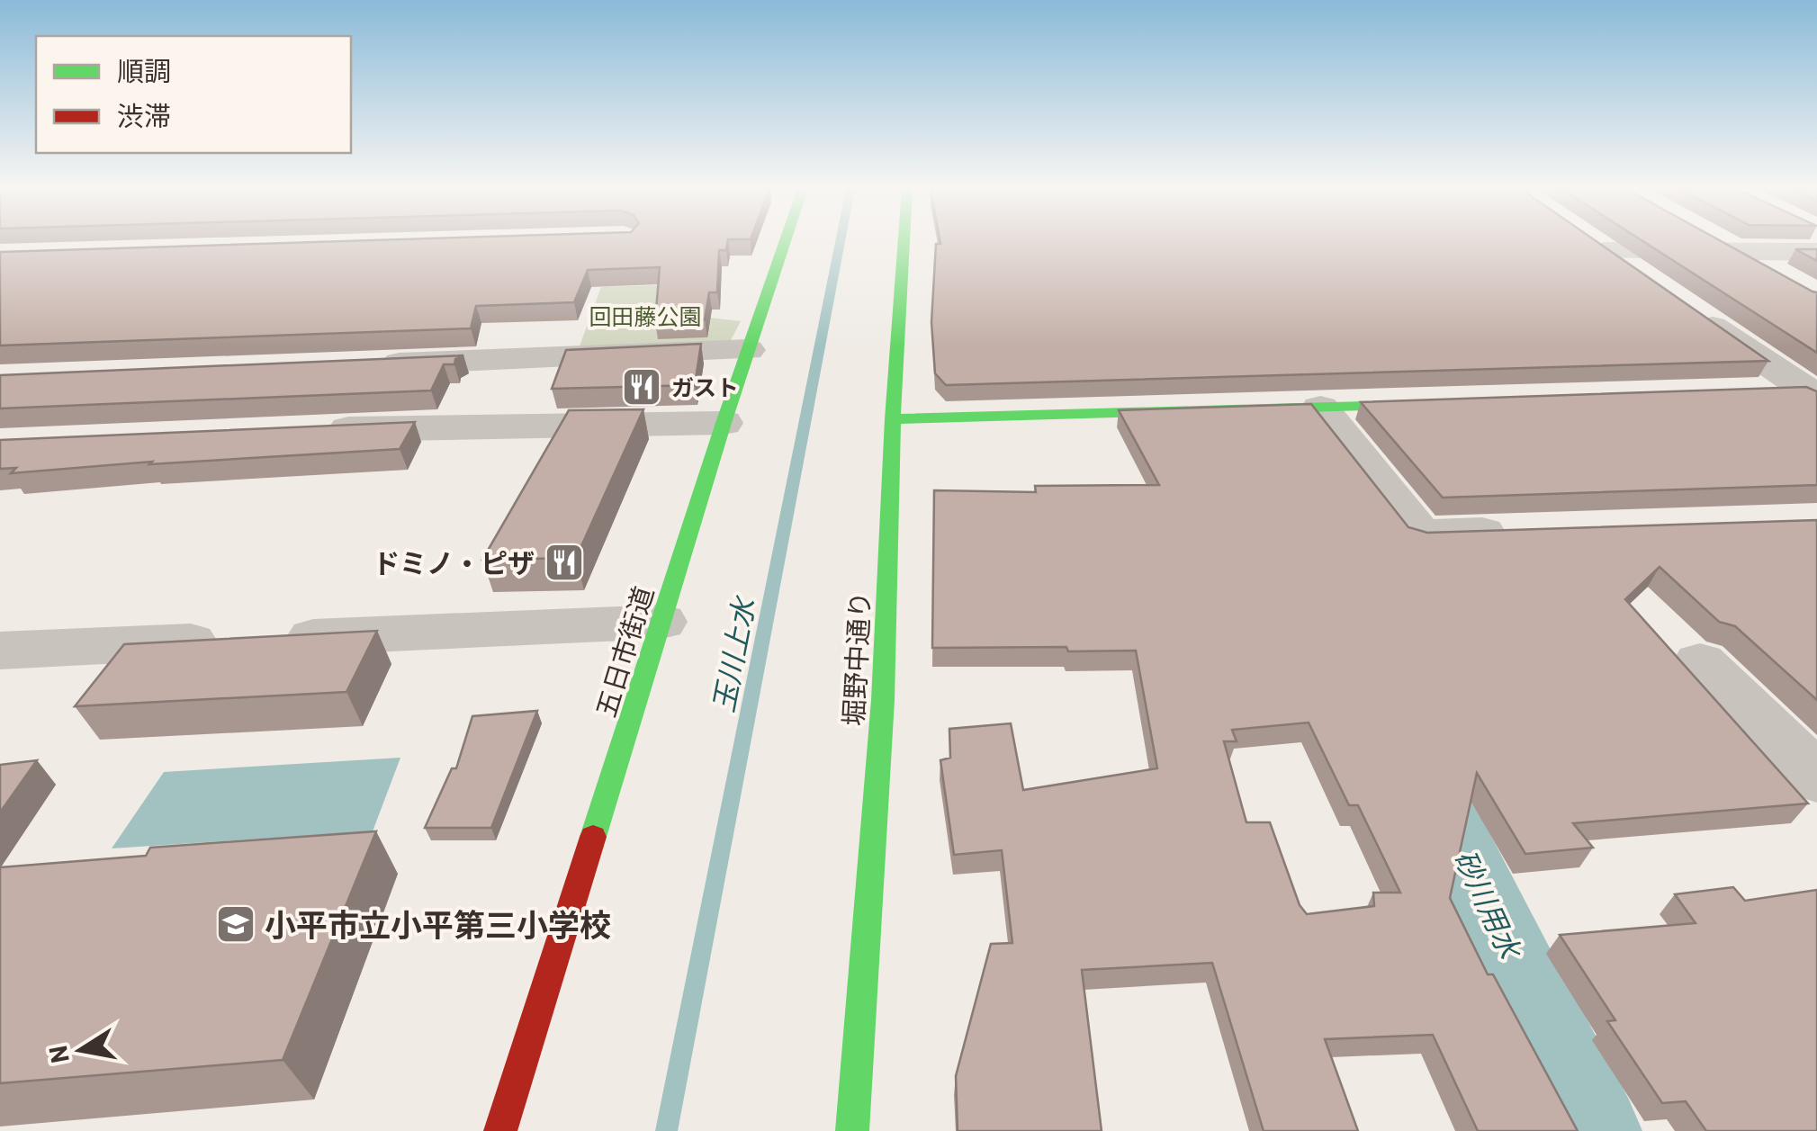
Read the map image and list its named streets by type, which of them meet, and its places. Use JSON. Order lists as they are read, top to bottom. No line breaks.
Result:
{"streets":{"street":["五日市街道","堀野中通り"]},"water":["玉川上水","砂川用水"],"parks":["回田藤公園"],"places":{"restaurant":["ガスト","ドミノ・ピザ"],"school or university":["小平市立小平第三小学校"]},"legend":["順調","渋滞"],"north":"left"}
